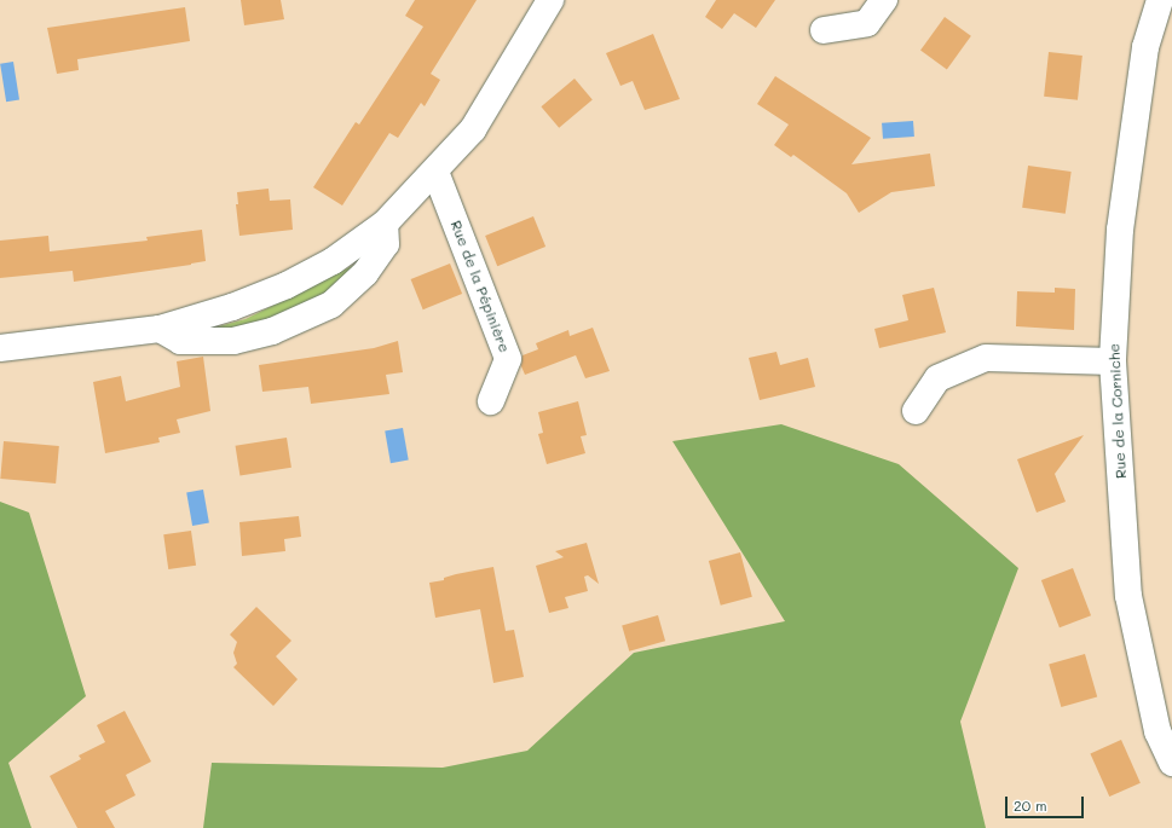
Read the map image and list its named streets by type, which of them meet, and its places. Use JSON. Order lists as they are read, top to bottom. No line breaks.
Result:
{"streets":{"street":["Rue de la Pépinière","Rue de la Corniche"]},"scale_bar":"20 m"}
